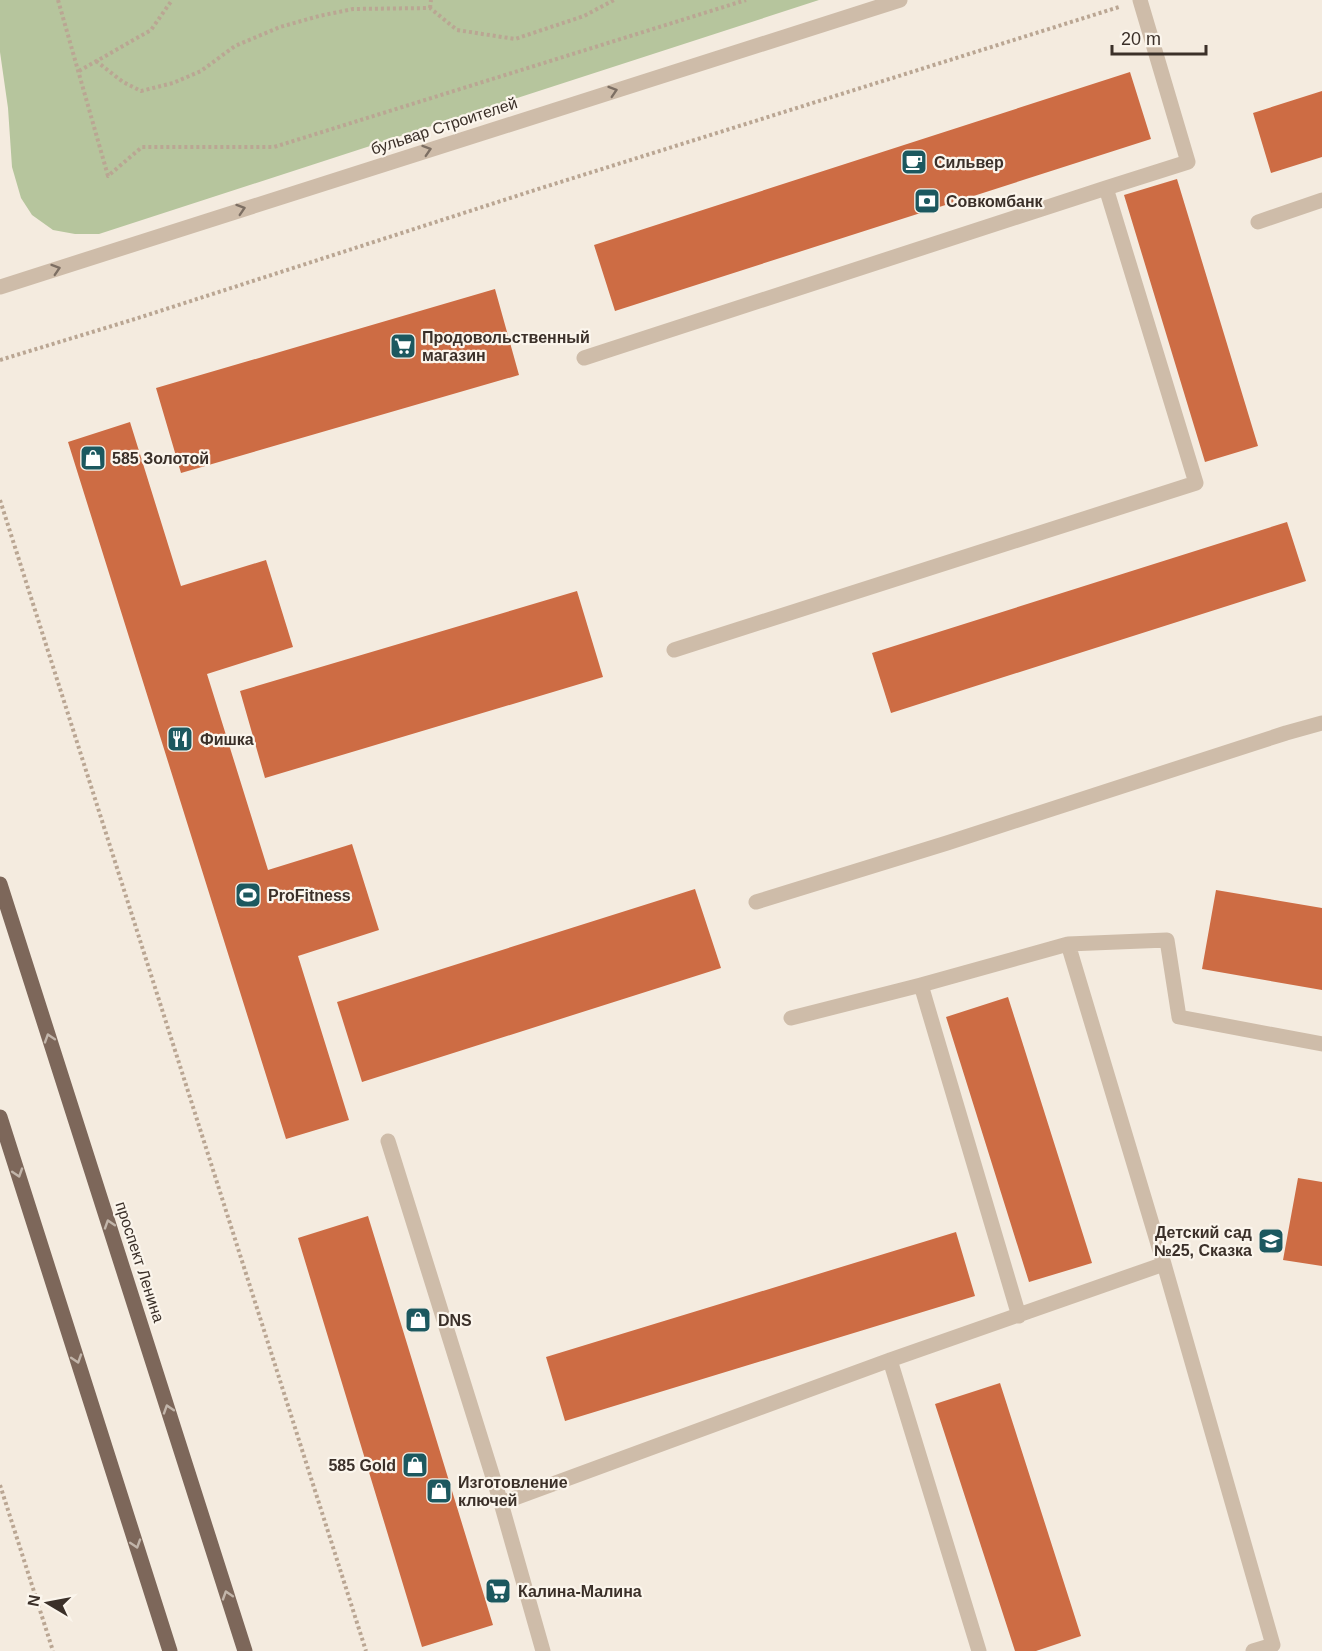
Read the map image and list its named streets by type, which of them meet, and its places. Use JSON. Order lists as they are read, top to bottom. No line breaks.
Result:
{"streets":{"main road":["проспект Ленина"],"street":["бульвар Строителей"]},"one_way":["бульвар Строителей"],"places":{"cafe":["Сильвер"],"bank":["Совкомбанк"],"supermarket":["Продовольственный магазин","Калина-Малина"],"shop":["585 Золотой","DNS","585 Gold","Изготовление ключей"],"restaurant":["Фишка"],"sports":["ProFitness"],"school or university":["Детский сад №25, Сказка"]},"scale_bar":"20 m","north":"left"}
